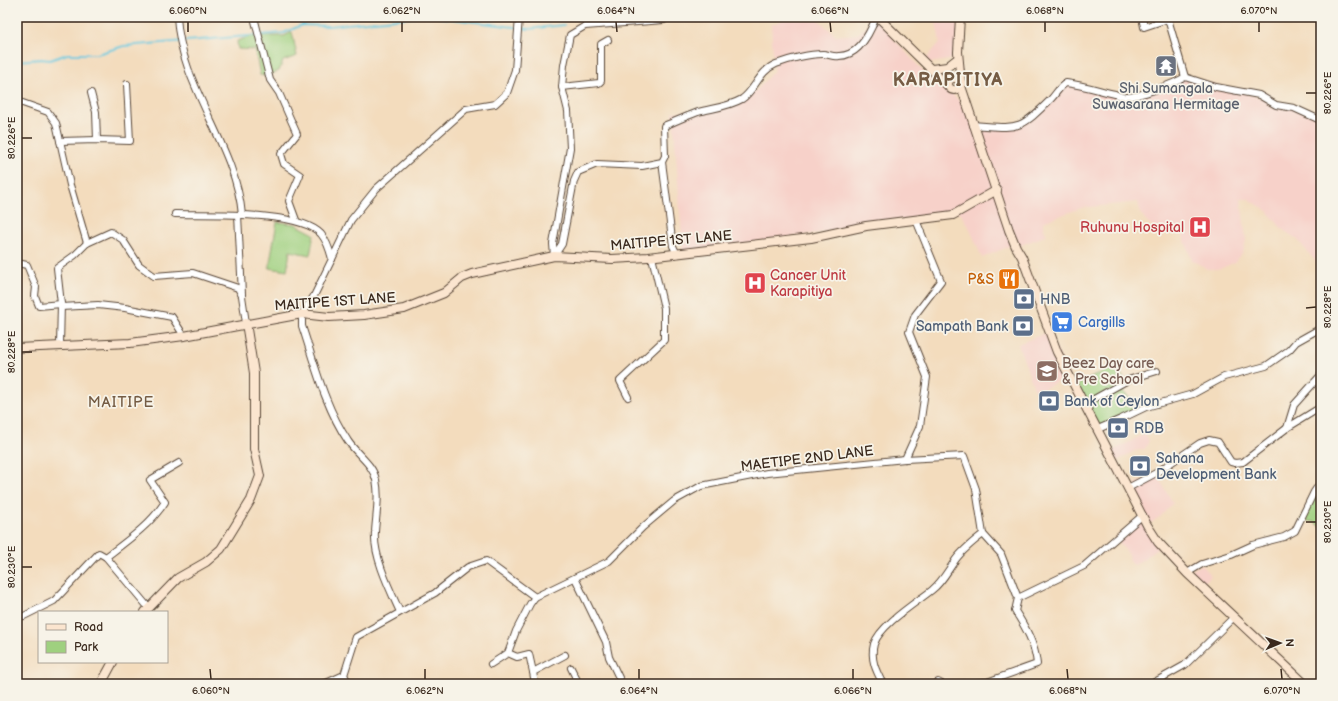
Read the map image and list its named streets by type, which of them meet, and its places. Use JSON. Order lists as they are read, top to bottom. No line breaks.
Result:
{"streets":{"street":["MAITIPE 1ST LANE","MAETIPE 2ND LANE"]},"districts":["KARAPITIYA","MAITIPE"],"places":{"temple":["Shi Sumangala Suwasarana Hermitage"],"hospital":["Ruhunu Hospital","Cancer Unit Karapitiya"],"restaurant":["P&S"],"bank":["HNB","Sampath Bank","Bank of Ceylon","RDB","Sahana Development Bank"],"supermarket":["Cargills"],"school or university":["Beez Day care & Pre School"]},"legend":["Road","Park"],"north":"right","coordinates":["6.060°N","6.062°N","6.064°N","6.066°N","6.068°N","6.070°N","80.226°E","80.228°E","80.230°E"]}
